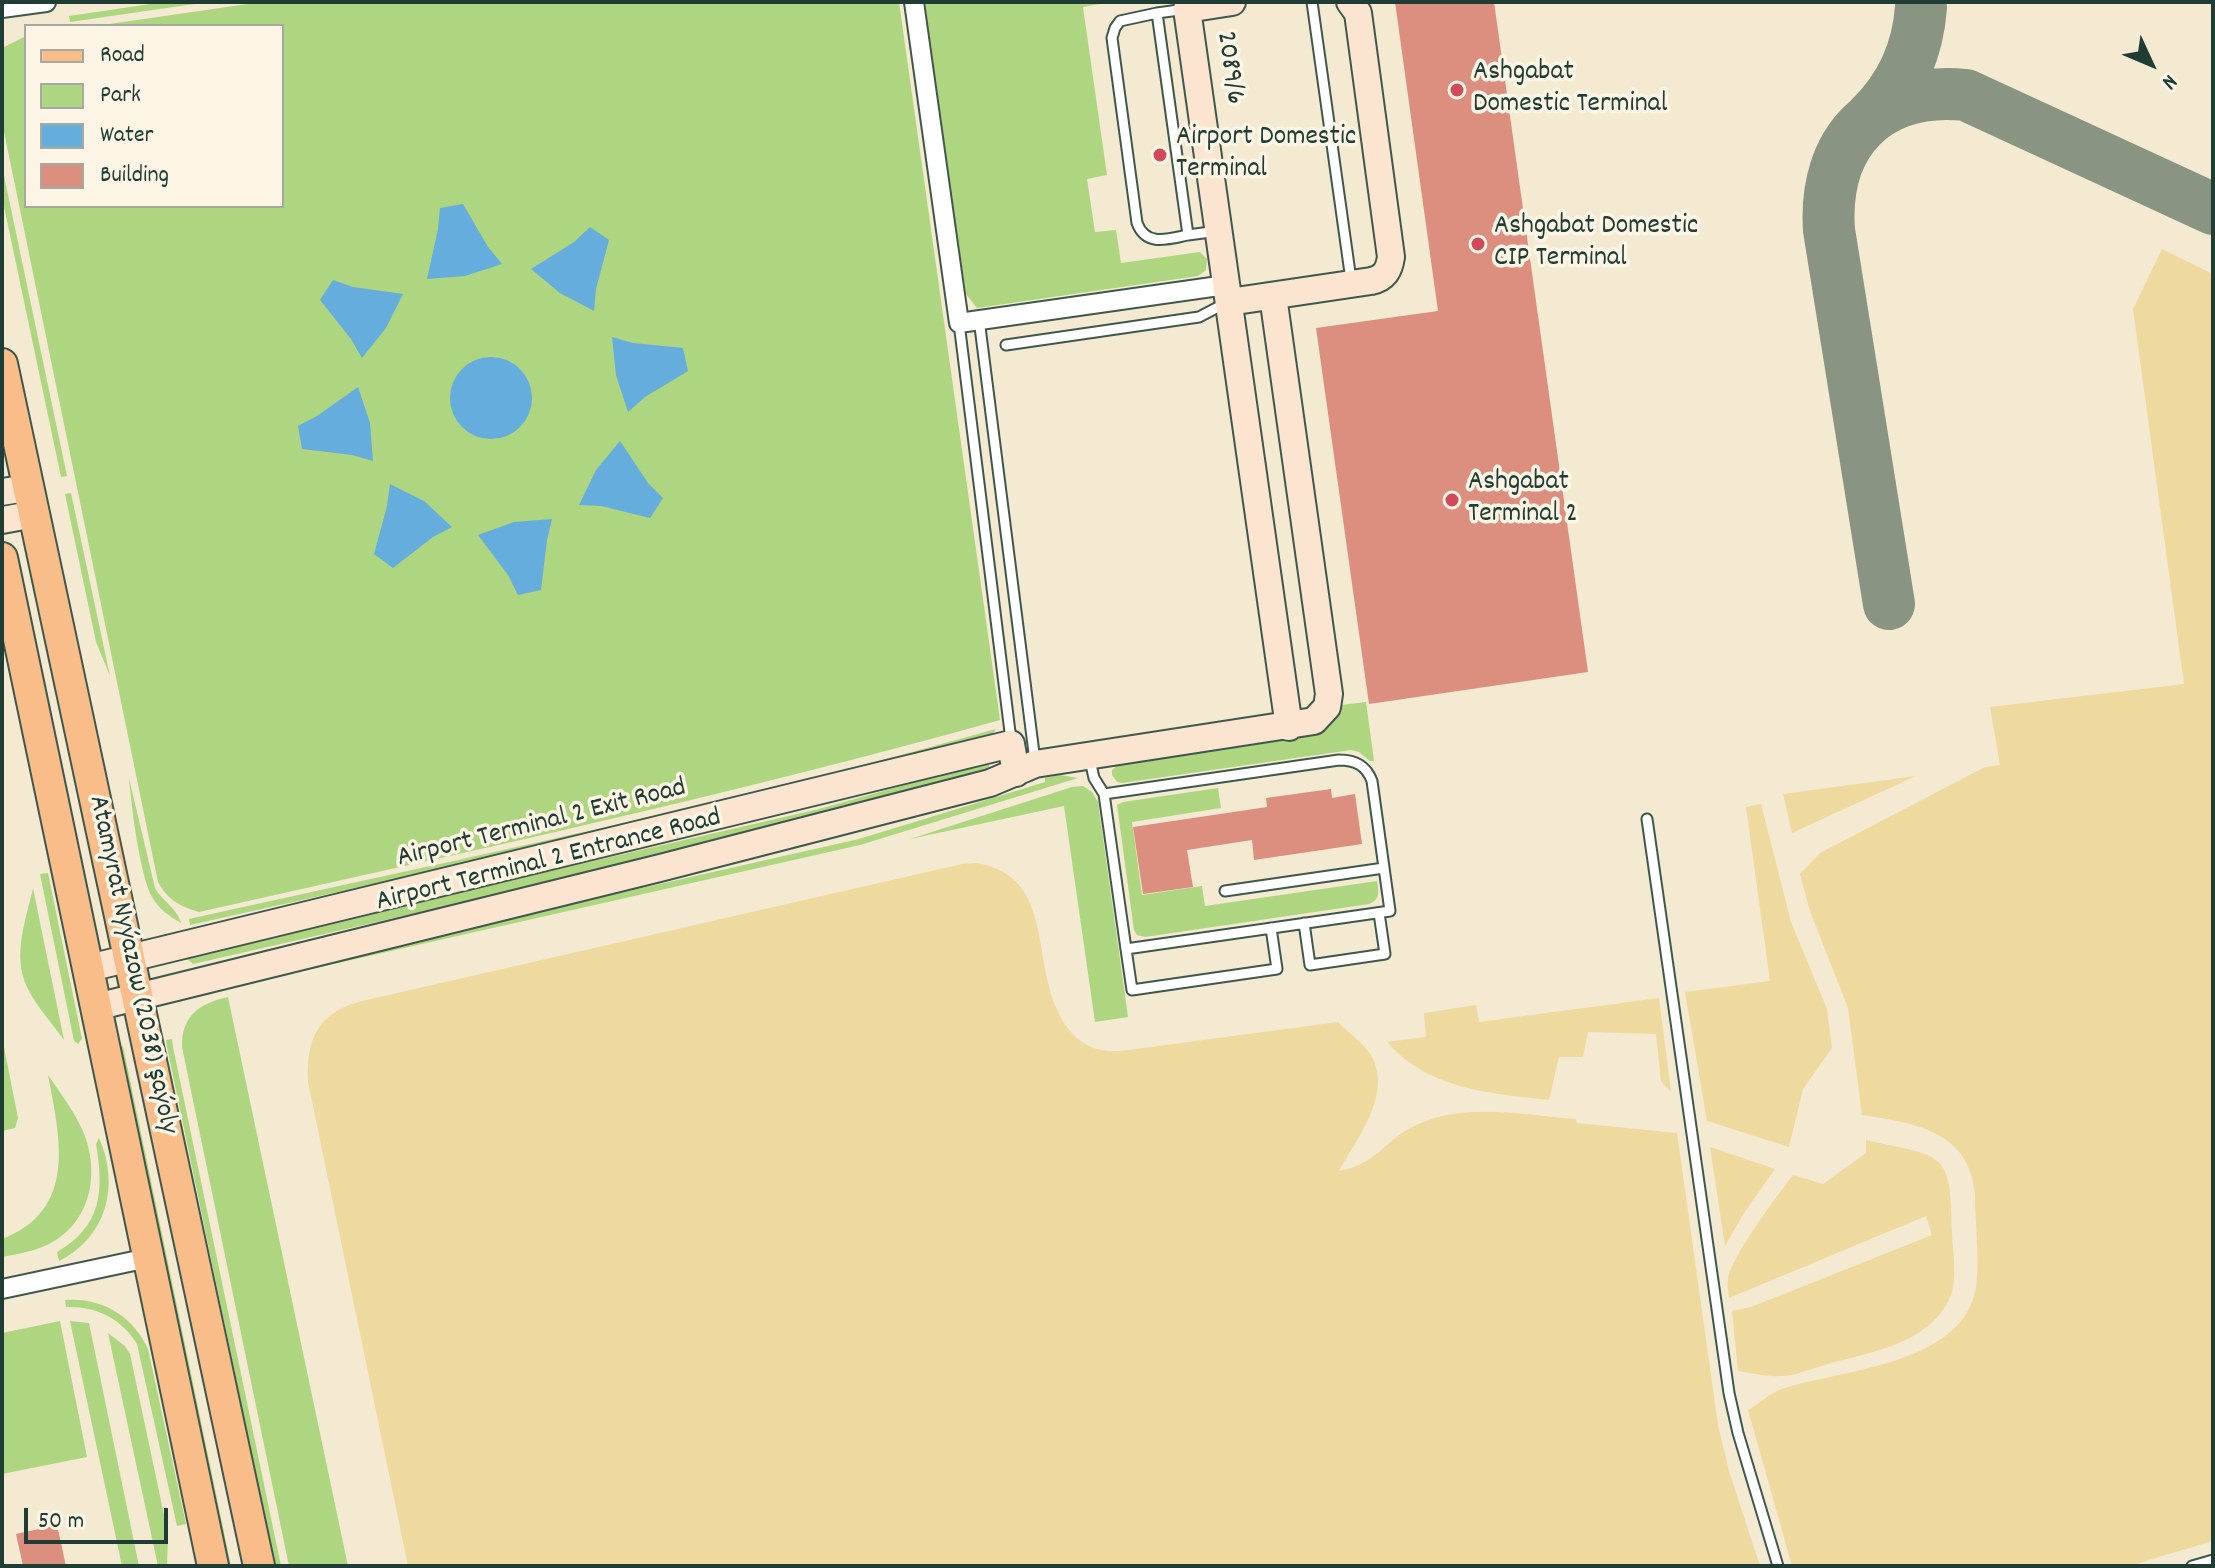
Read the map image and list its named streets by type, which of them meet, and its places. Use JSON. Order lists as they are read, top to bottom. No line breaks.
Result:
{"streets":{"main road":["Atamyrat Nyýazow (2038) şaýoly"],"street":["2089/6","Airport Terminal 2 Exit Road","Airport Terminal 2 Entrance Road"]},"crossings":[["2089/6","Airport Terminal 2 Entrance Road"],["Airport Terminal 2 Exit Road","Atamyrat Nyýazow (2038) şaýoly"],["Airport Terminal 2 Entrance Road","Atamyrat Nyýazow (2038) şaýoly"]],"places":["Ashgabat Domestic Terminal","Airport Domestic Terminal","Ashgabat Domestic CIP Terminal","Ashgabat Terminal 2"],"legend":["Road","Park","Water","Building"],"scale_bar":"50 m","north":"bottom right"}
